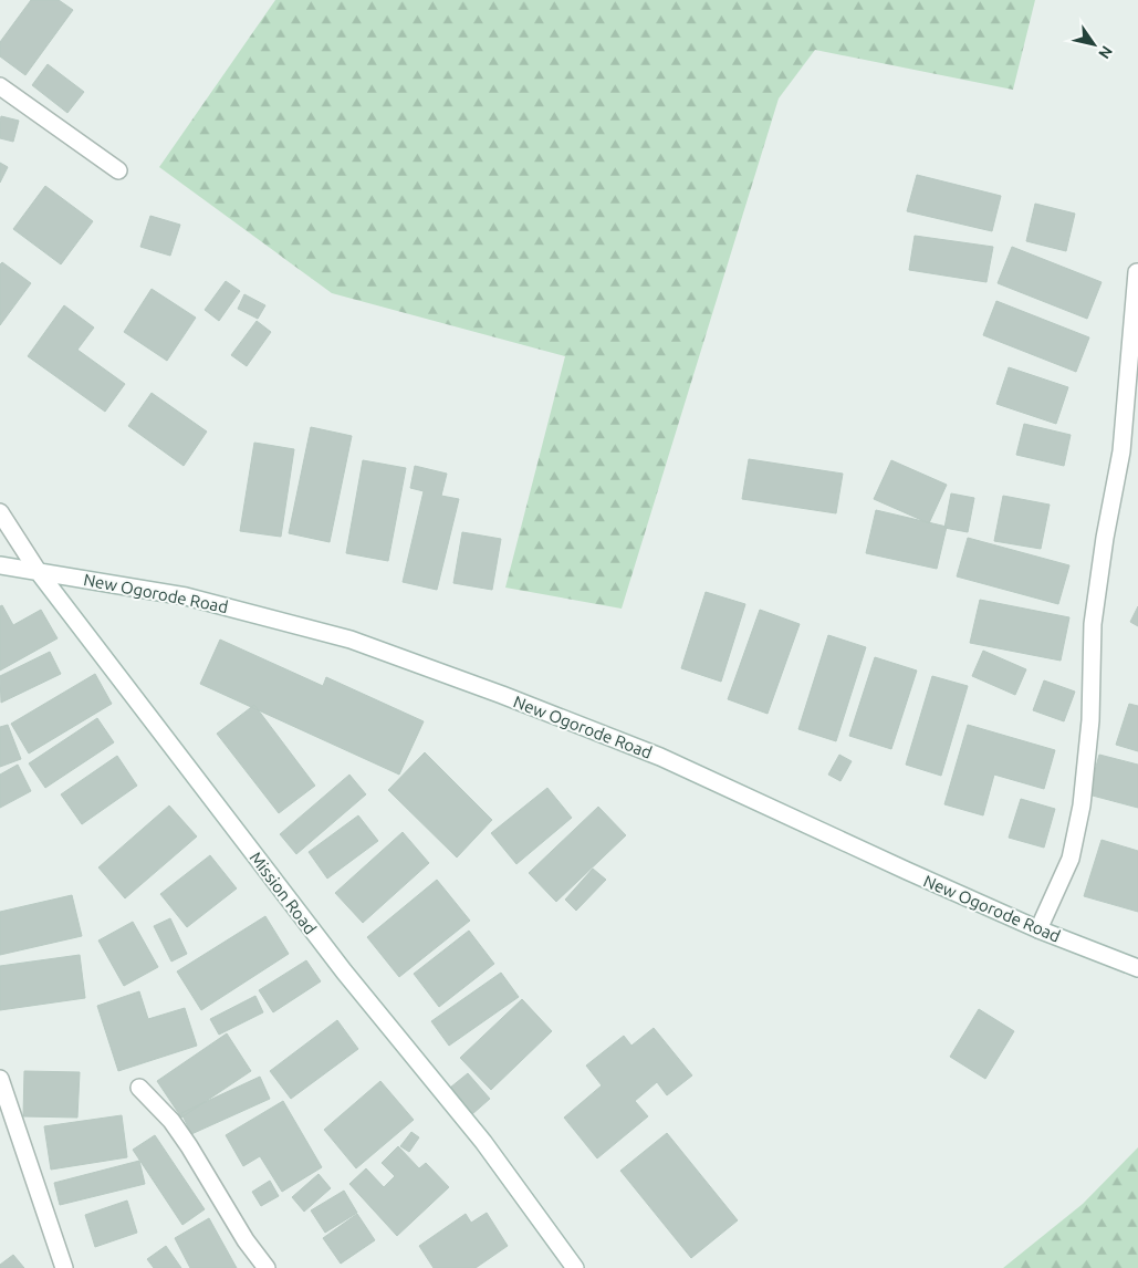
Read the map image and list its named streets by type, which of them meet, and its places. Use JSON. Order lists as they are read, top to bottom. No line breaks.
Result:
{"streets":{"street":["New Ogorode Road","Mission Road"]},"crossings":[["New Ogorode Road","Mission Road"]],"north":"bottom right"}
